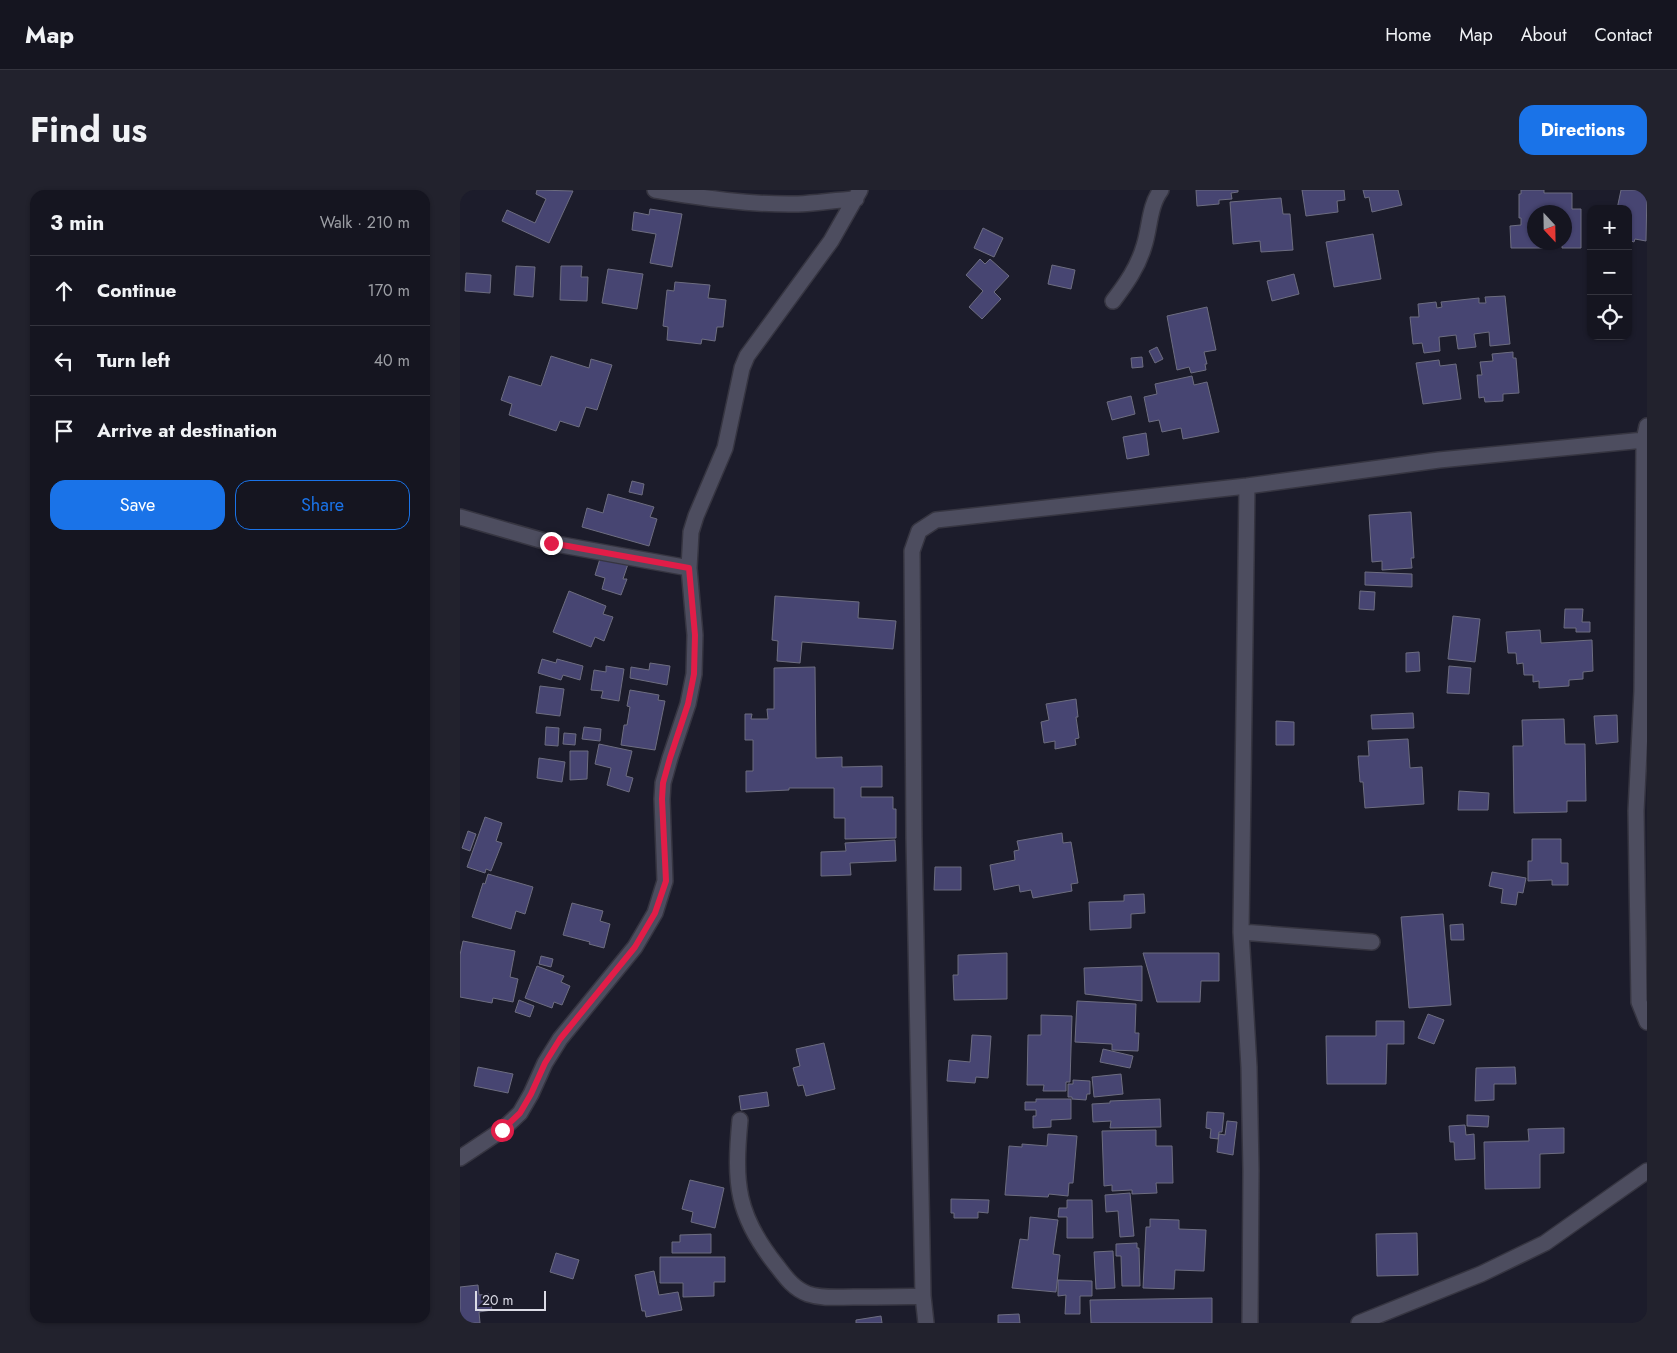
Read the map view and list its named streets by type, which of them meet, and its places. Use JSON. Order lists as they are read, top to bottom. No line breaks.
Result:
{"scale_bar":"20 m","north":"bottom","page":{"header":"Map","nav":["Home","Map","About","Contact"],"title":"Find us","buttons":["Directions",["Save","Share"]],"heading":["3 min","Walk · 210 m"],"map_buttons":["+","−"],"list":[["Continue","170 m"],["Turn left","40 m"],"Arrive at destination"],"scale":"20 m"}}
